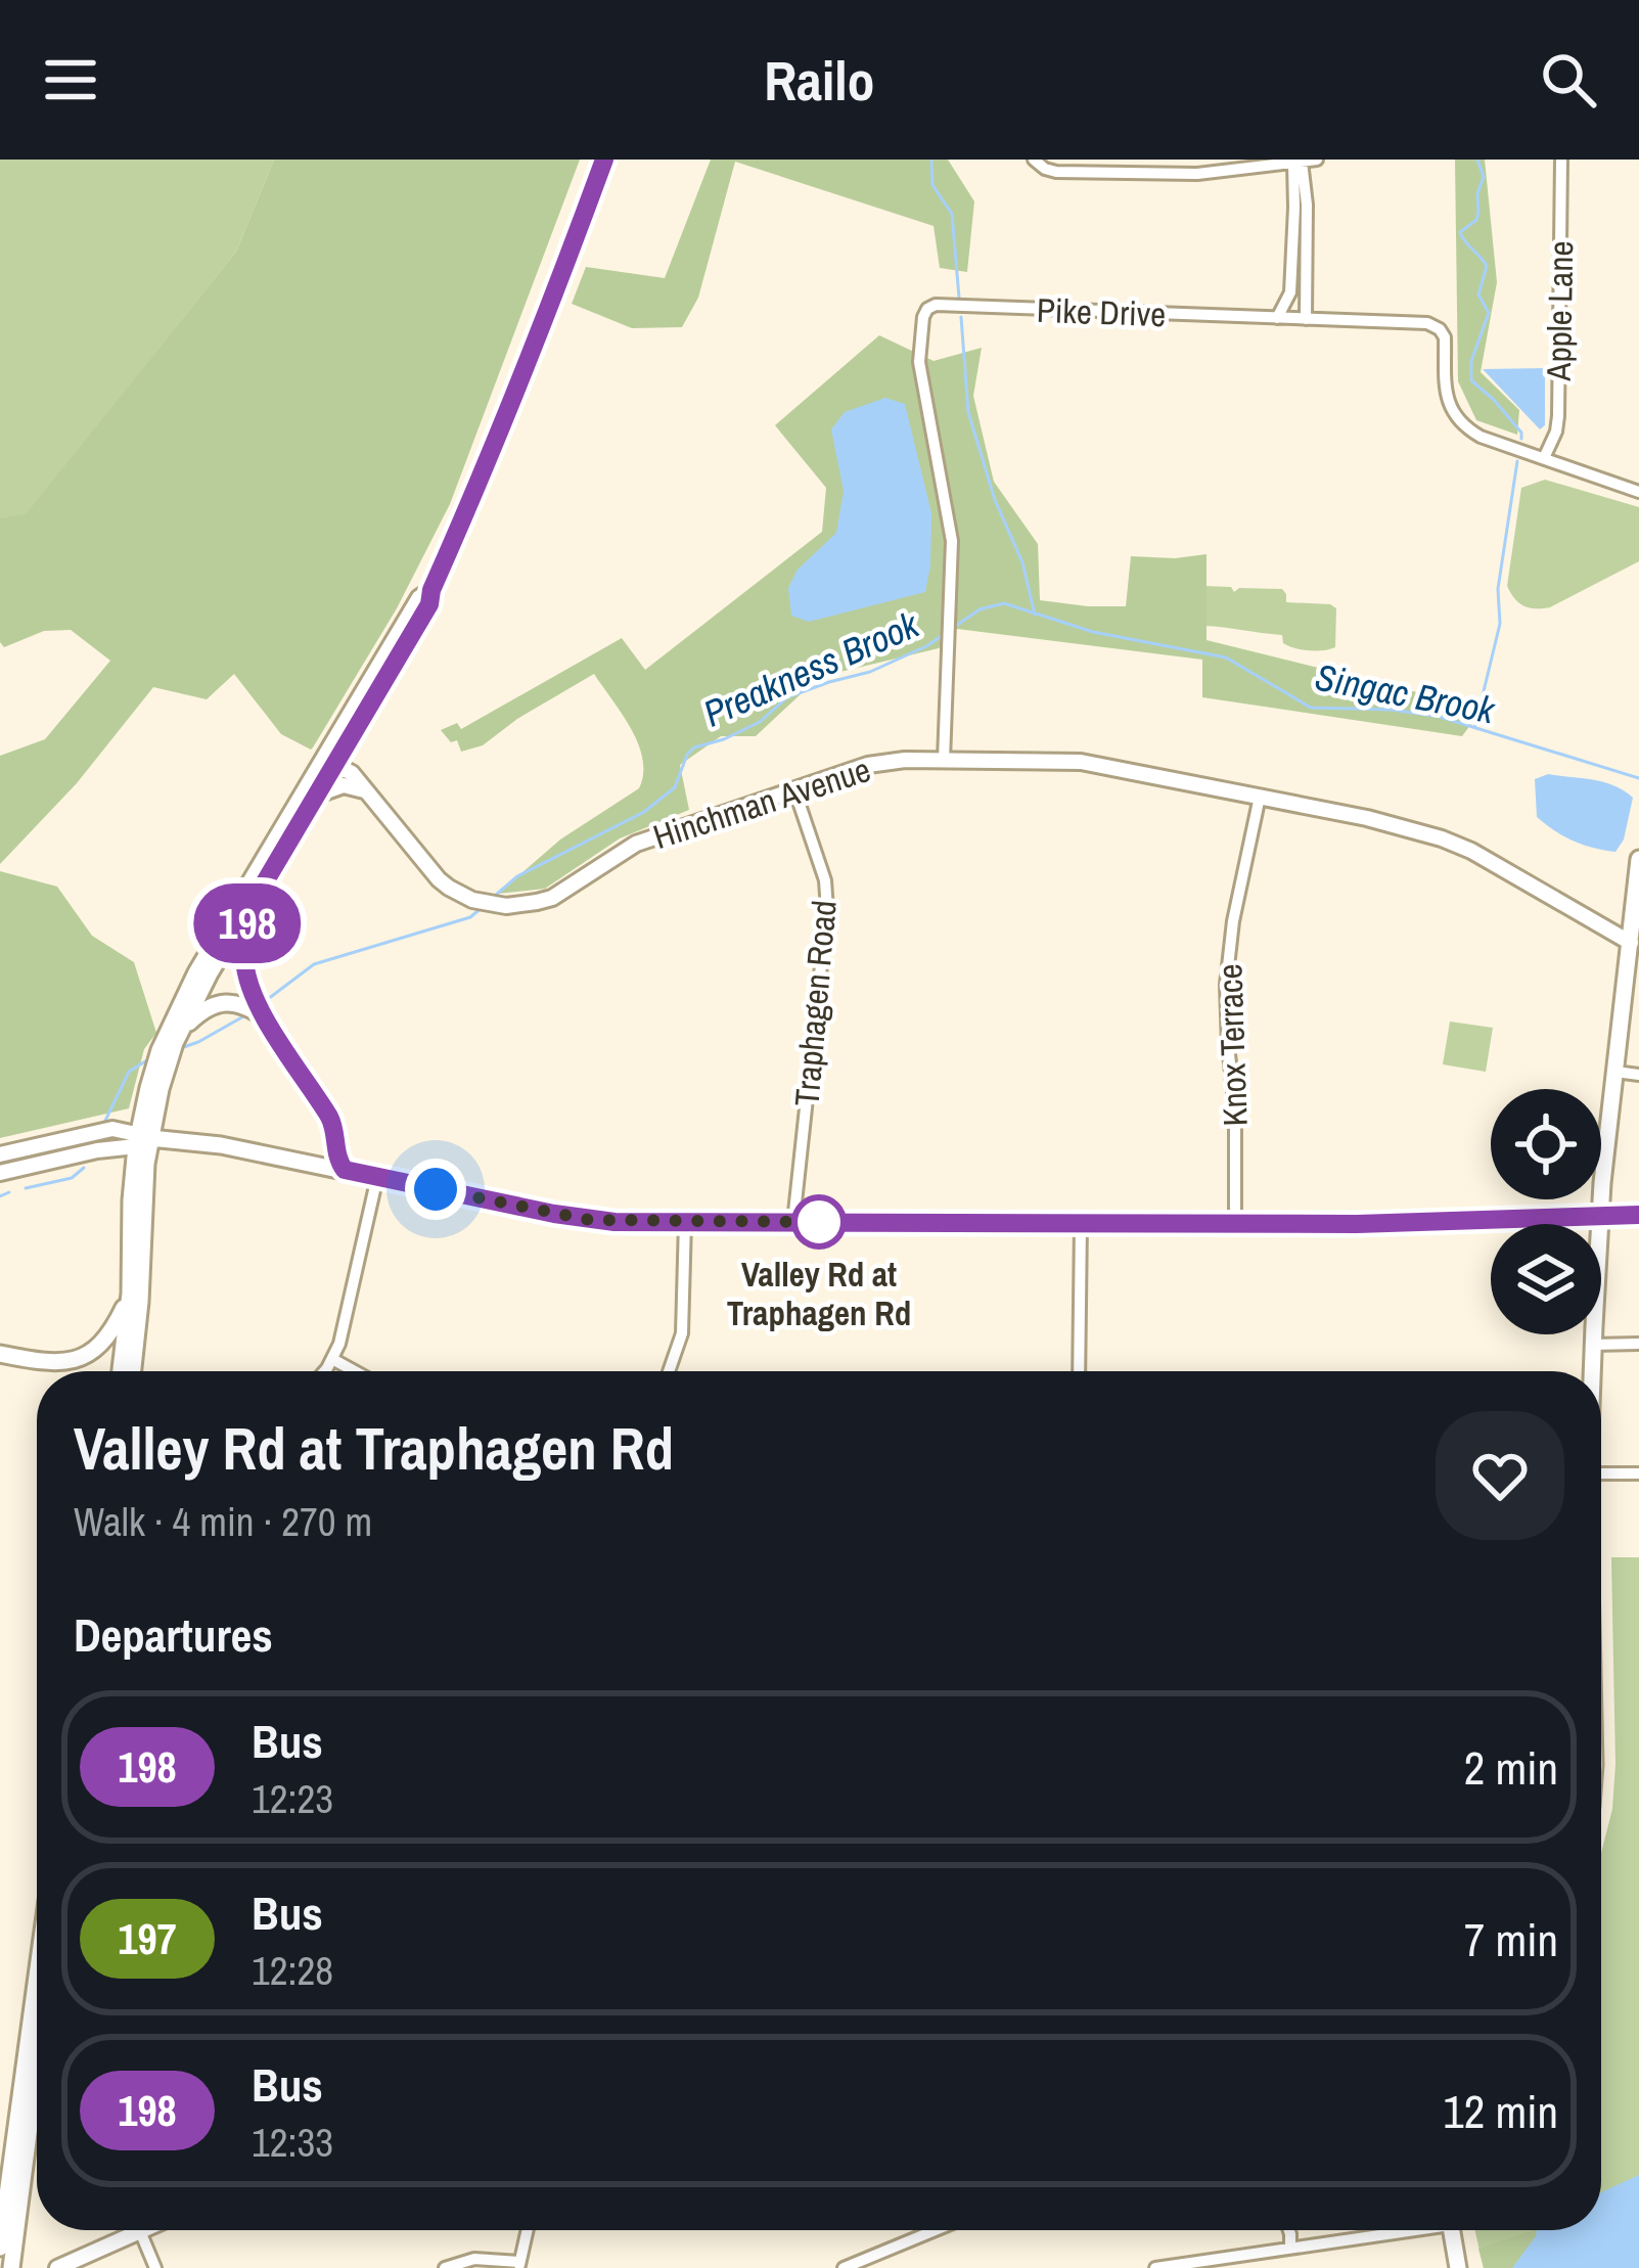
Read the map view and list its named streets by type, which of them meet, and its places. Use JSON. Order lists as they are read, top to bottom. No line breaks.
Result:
{"streets":{"street":["Apple Lane","Pike Drive","Hinchman Avenue","Traphagen Road","Knox Terrace"]},"crossings":[["Apple Lane","Pike Drive"],["Pike Drive","Hinchman Avenue"],["Hinchman Avenue","Traphagen Road"],["Hinchman Avenue","Knox Terrace"]],"water":["Preakness Brook","Singac Brook"],"places":["Valley Rd at Traphagen Rd"],"lines":["bus line 198"],"page":{"header":"Railo","on_map":"198","heading":[["Valley Rd at Traphagen Rd","Walk · 4 min · 270 m"],"Departures"],"list":[{"mark":"198","name":"Bus","note":"12:23","value":"2 min"},{"mark":"197","name":"Bus","note":"12:28","value":"7 min"},{"mark":"198","name":"Bus","note":"12:33","value":"12 min"}]}}
